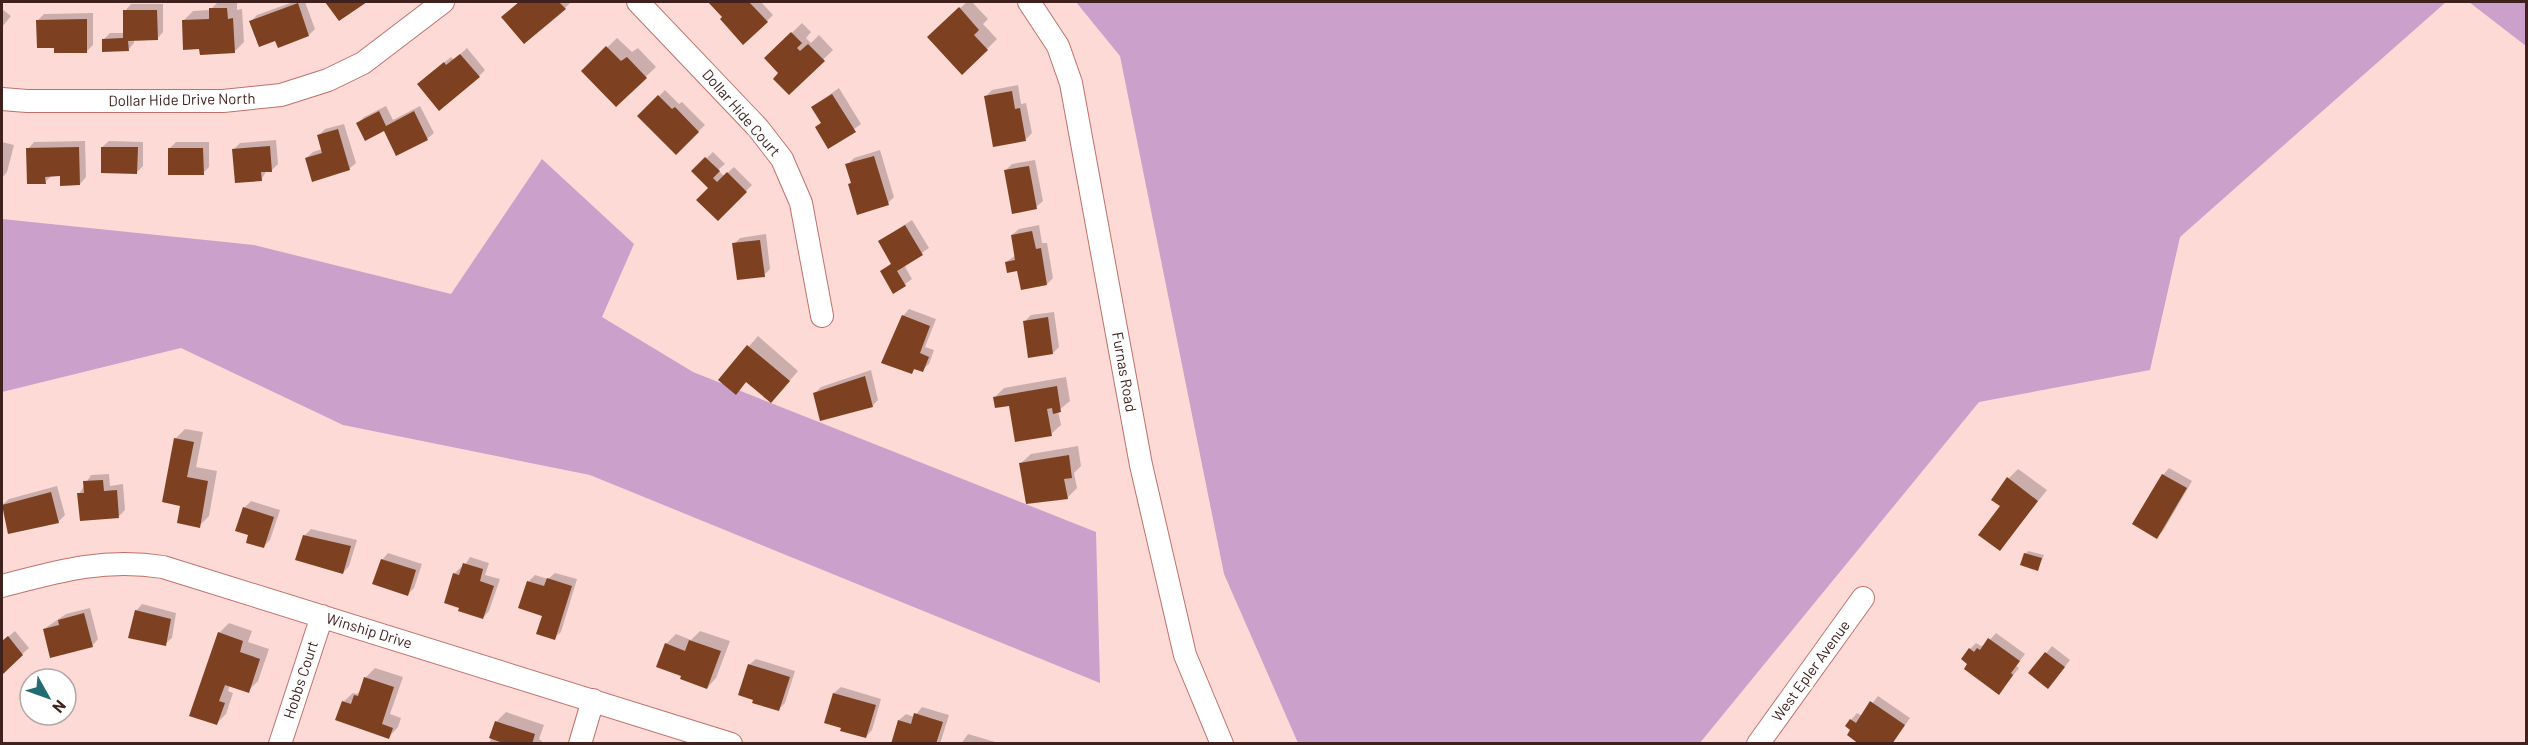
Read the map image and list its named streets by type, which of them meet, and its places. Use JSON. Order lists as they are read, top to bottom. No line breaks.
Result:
{"streets":{"street":["Dollar Hide Drive North","Dollar Hide Court","Furnas Road","Winship Drive","West Epler Avenue","Hobbs Court"]},"crossings":[["Winship Drive","Hobbs Court"]],"north":"bottom right"}
